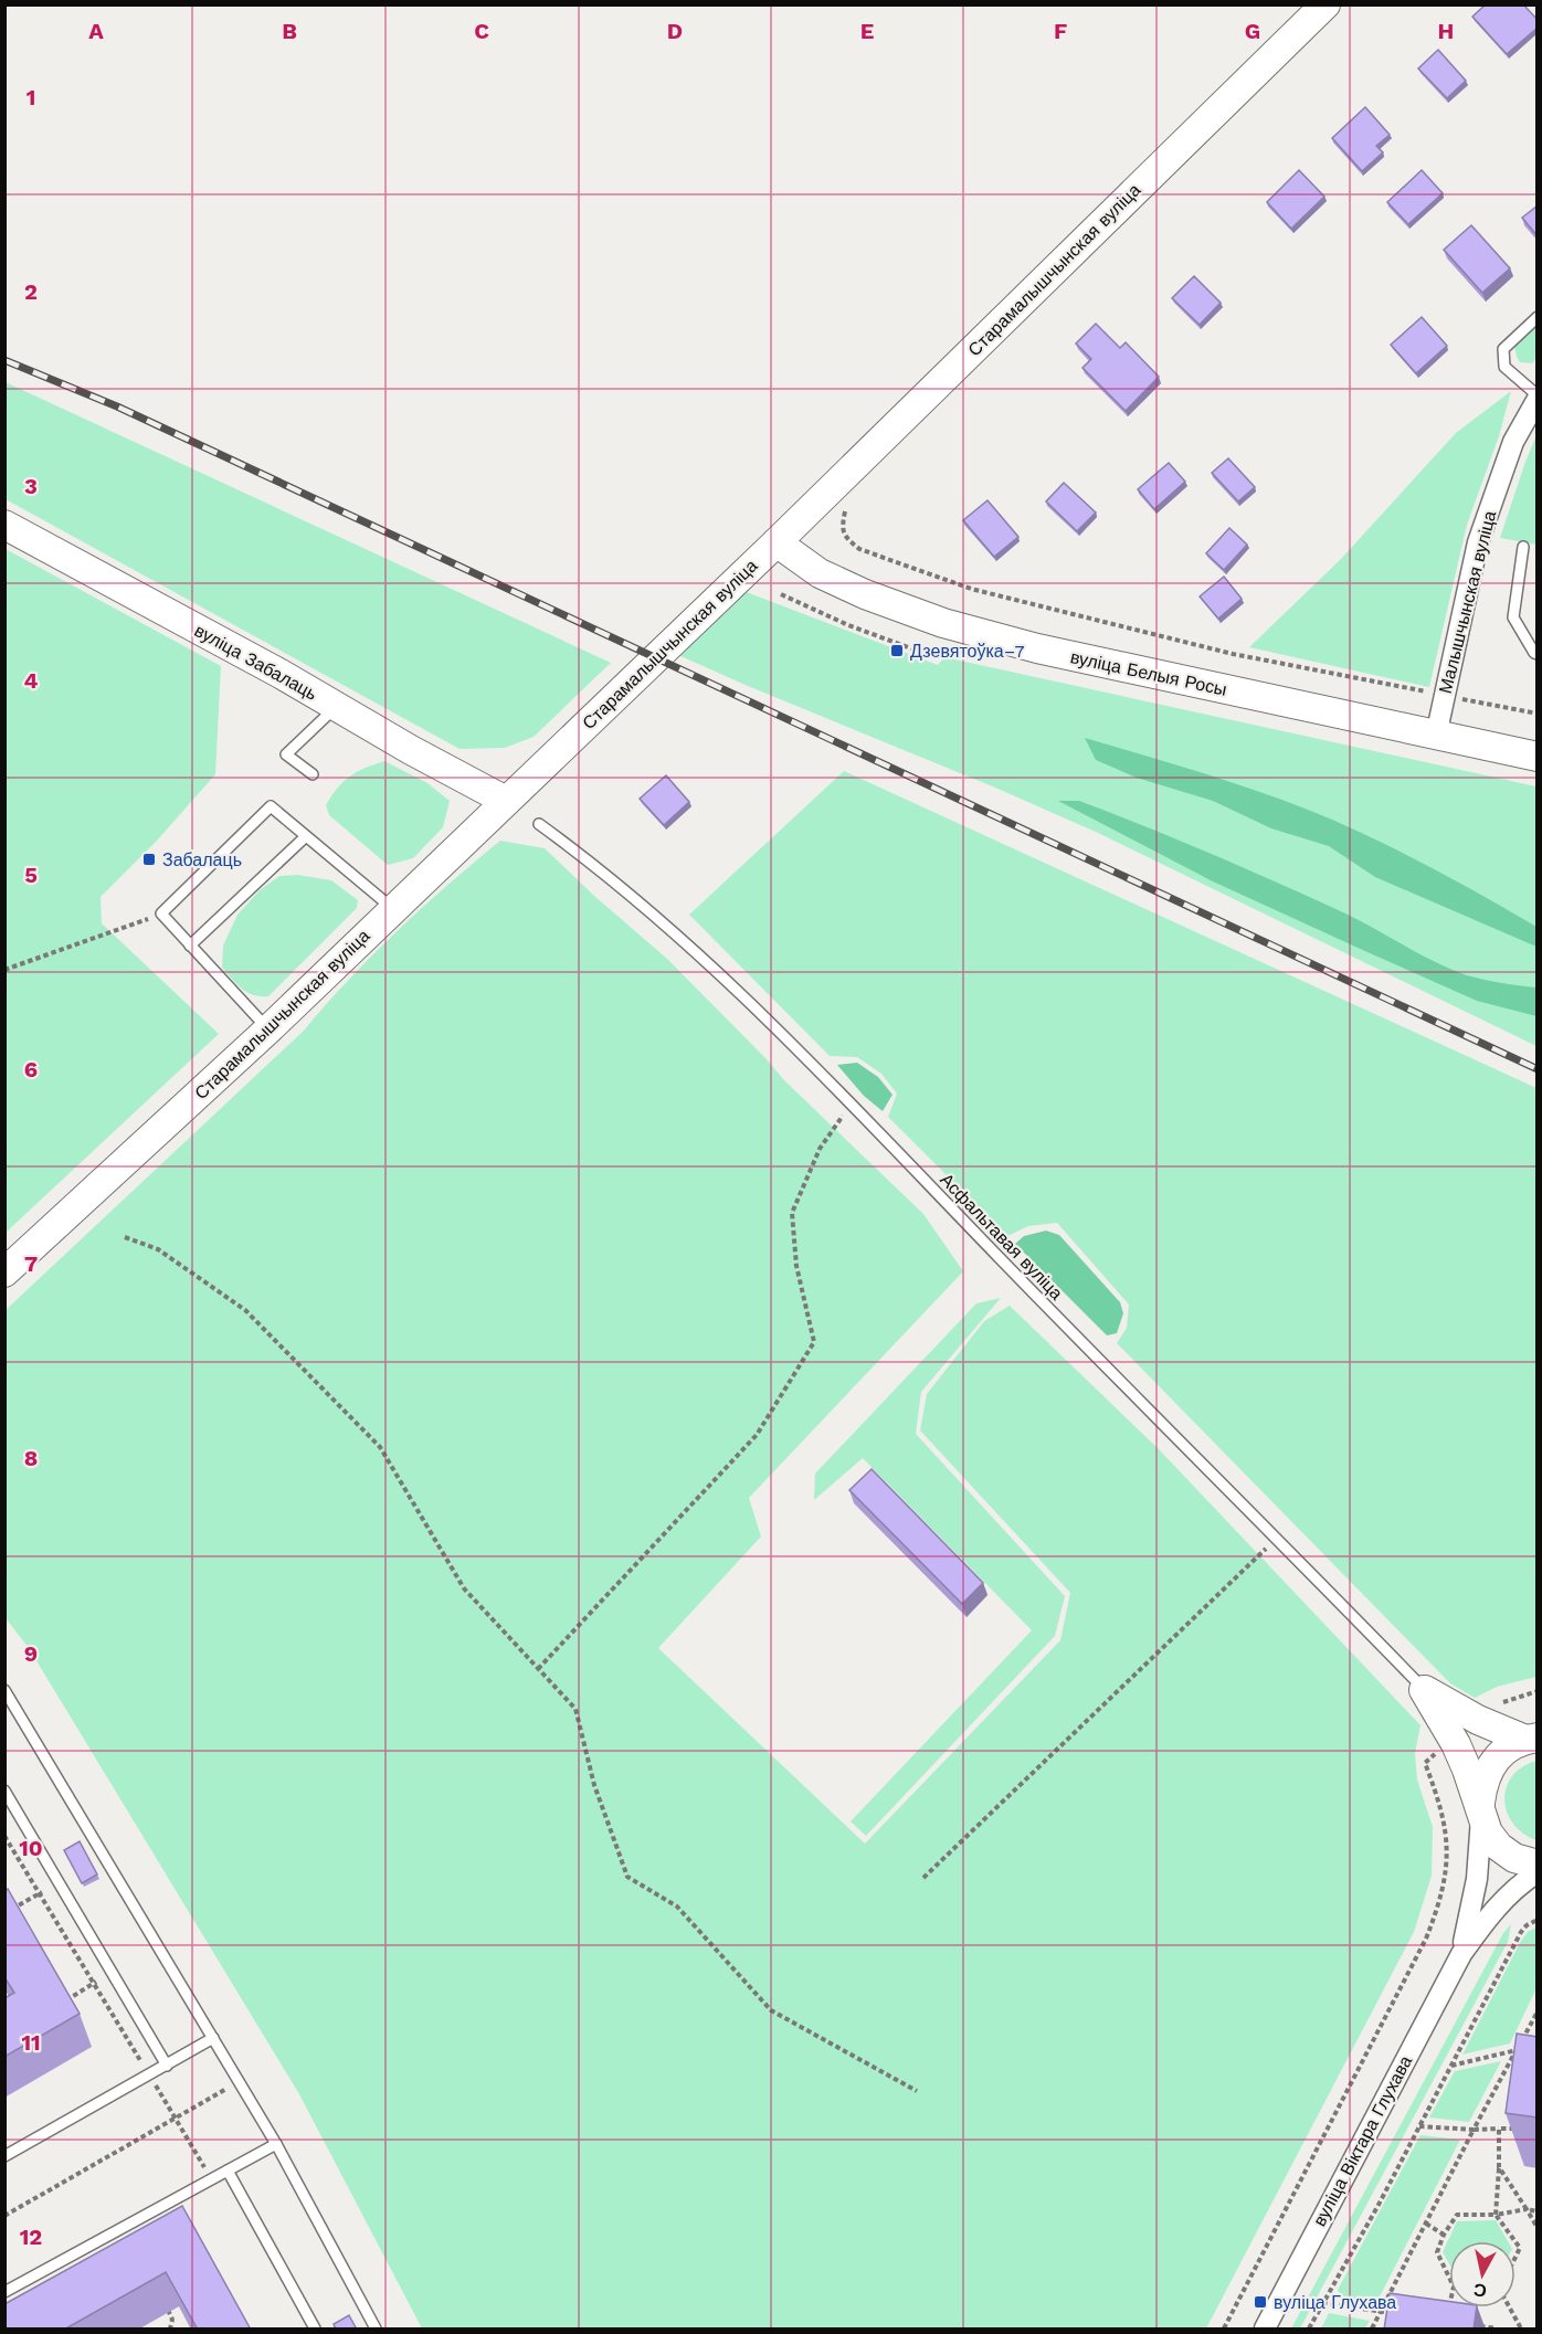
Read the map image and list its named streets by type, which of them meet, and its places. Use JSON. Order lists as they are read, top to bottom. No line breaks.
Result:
{"streets":{"main road":["Старамалышчынская вуліца","вуліца Забалаць","вуліца Белыя Росы"],"street":["Малышчынская вуліца","вуліца Віктара Глухава"],"lane":["Асфальтавая вуліца"]},"crossings":[["Старамалышчынская вуліца","вуліца Забалаць"],["Старамалышчынская вуліца","вуліца Белыя Росы"],["Малышчынская вуліца","вуліца Белыя Росы"]],"places":{"transit":["Дзевятоўка–7","Забалаць","вуліца Глухава"]},"north":"bottom","grid":{"columns":["A","B","C","D","E","F","G","H"],"rows":["1","2","3","4","5","6","7","8","9","10","11","12"]}}
